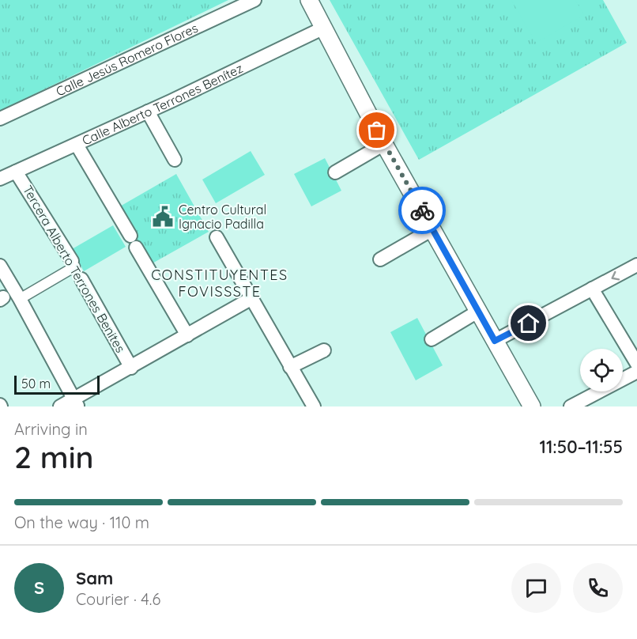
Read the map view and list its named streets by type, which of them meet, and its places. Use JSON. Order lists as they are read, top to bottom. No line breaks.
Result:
{"streets":{"street":["Calle Jesús Romero Flores","Calle Alberto Terrones Benítez","Tercera Alberto Terrones Benites"]},"crossings":[["Calle Alberto Terrones Benítez","Tercera Alberto Terrones Benites"]],"districts":["CONSTITUYENTES FOVISSSTE"],"places":{"public building":["Centro Cultural Ignacio Padilla"]},"scale_bar":"50 m","page":{"scale":"50 m","heading":["2 min","Arriving in","11:50–11:55"],"panel":["Sam","Courier · 4.6"],"bar":"On the way · 110 m","round":"S"}}
